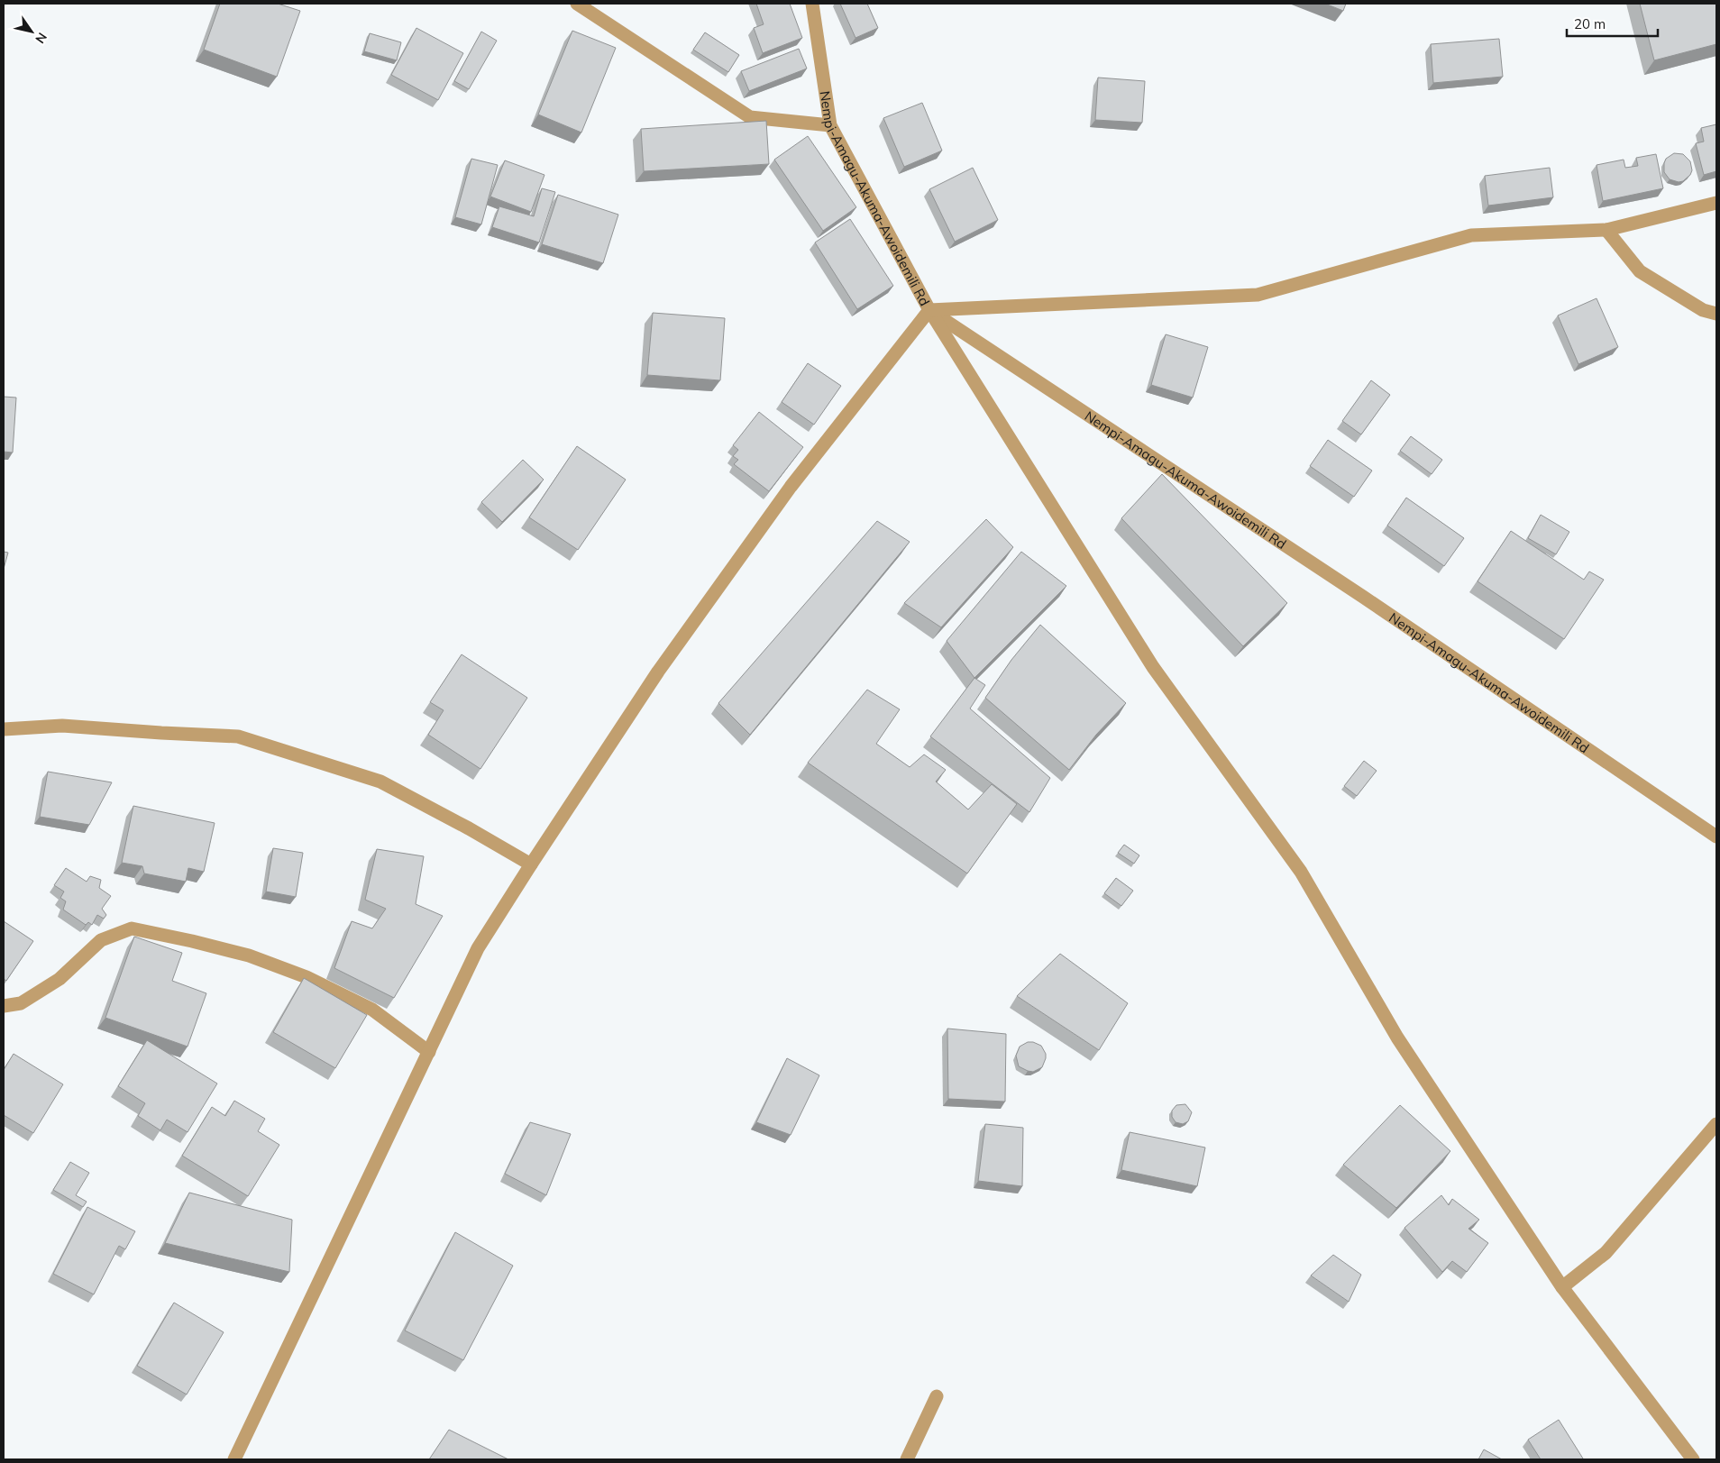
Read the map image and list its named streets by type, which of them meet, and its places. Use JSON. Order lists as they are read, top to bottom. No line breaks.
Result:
{"streets":{"street":["Nempi-Amagu-Akuma-Awoidemili Rd"]},"scale_bar":"20 m","north":"bottom right"}
